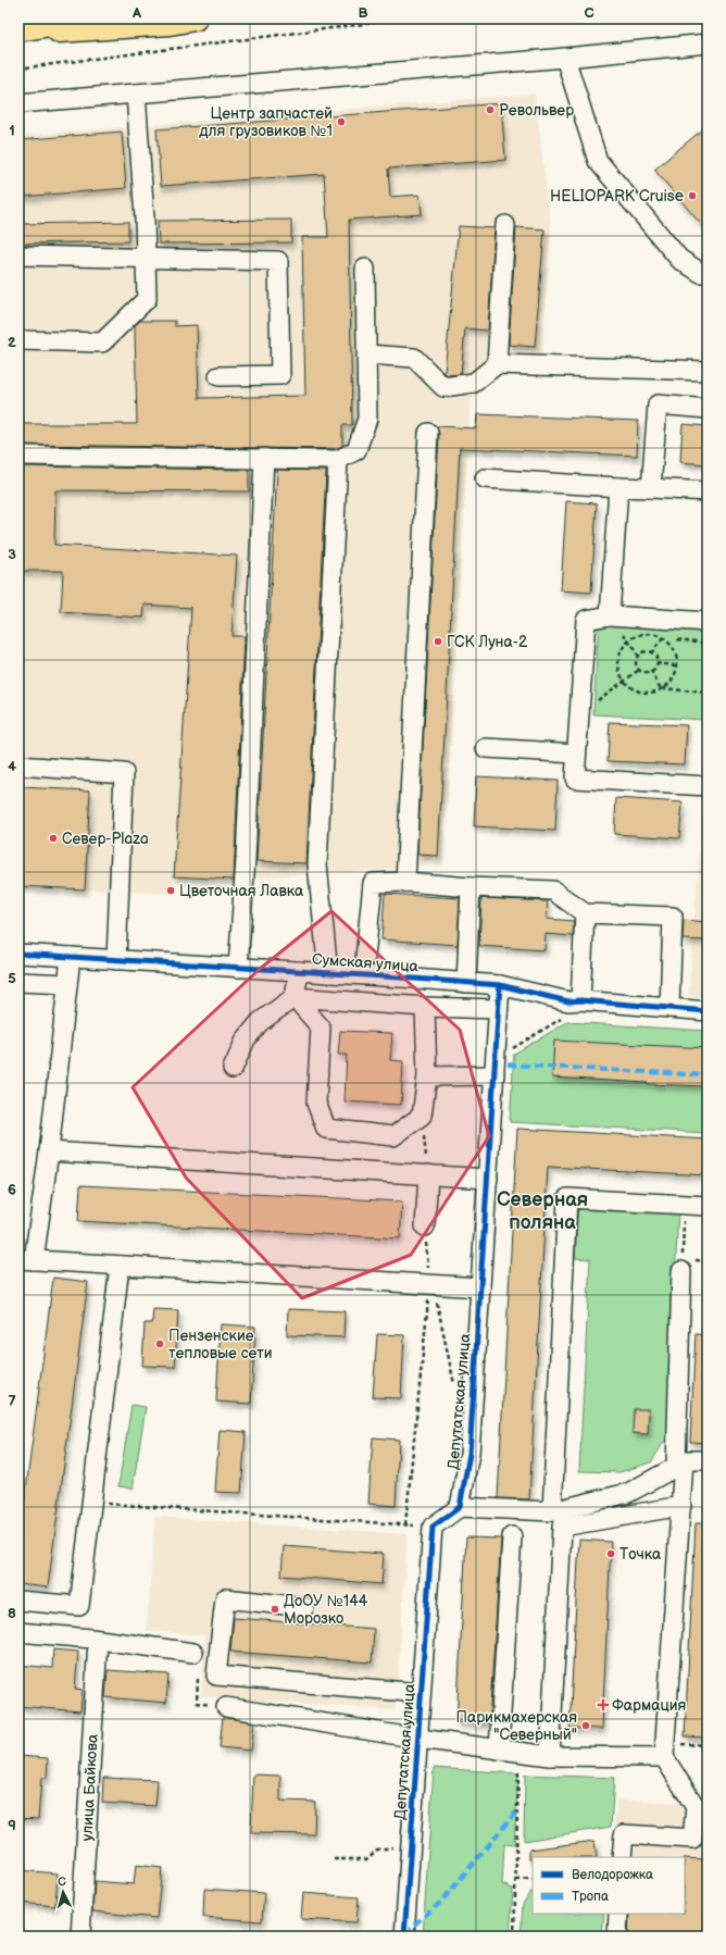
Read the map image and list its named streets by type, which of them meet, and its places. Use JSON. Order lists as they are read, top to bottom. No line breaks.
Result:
{"streets":{"street":["Сумская улица","Депутатская улица","улица Байкова"]},"crossings":[["Сумская улица","Депутатская улица"]],"districts":["Северная поляна"],"places":{"other":["Револьвер","Центр запчастей для грузовиков №1","HELIOPARK Cruise","ГСК Луна-2","Север-Plaza","Цветочная Лавка","Пензенские тепловые сети","Точка","ДоОУ №144 Морозко","Парикмахерская \"Северный\""],"health":["Фармация"]},"legend":["Велодорожка","Тропа"],"north":"top","grid":{"columns":["A","B","C"],"rows":["1","2","3","4","5","6","7","8","9"]}}
